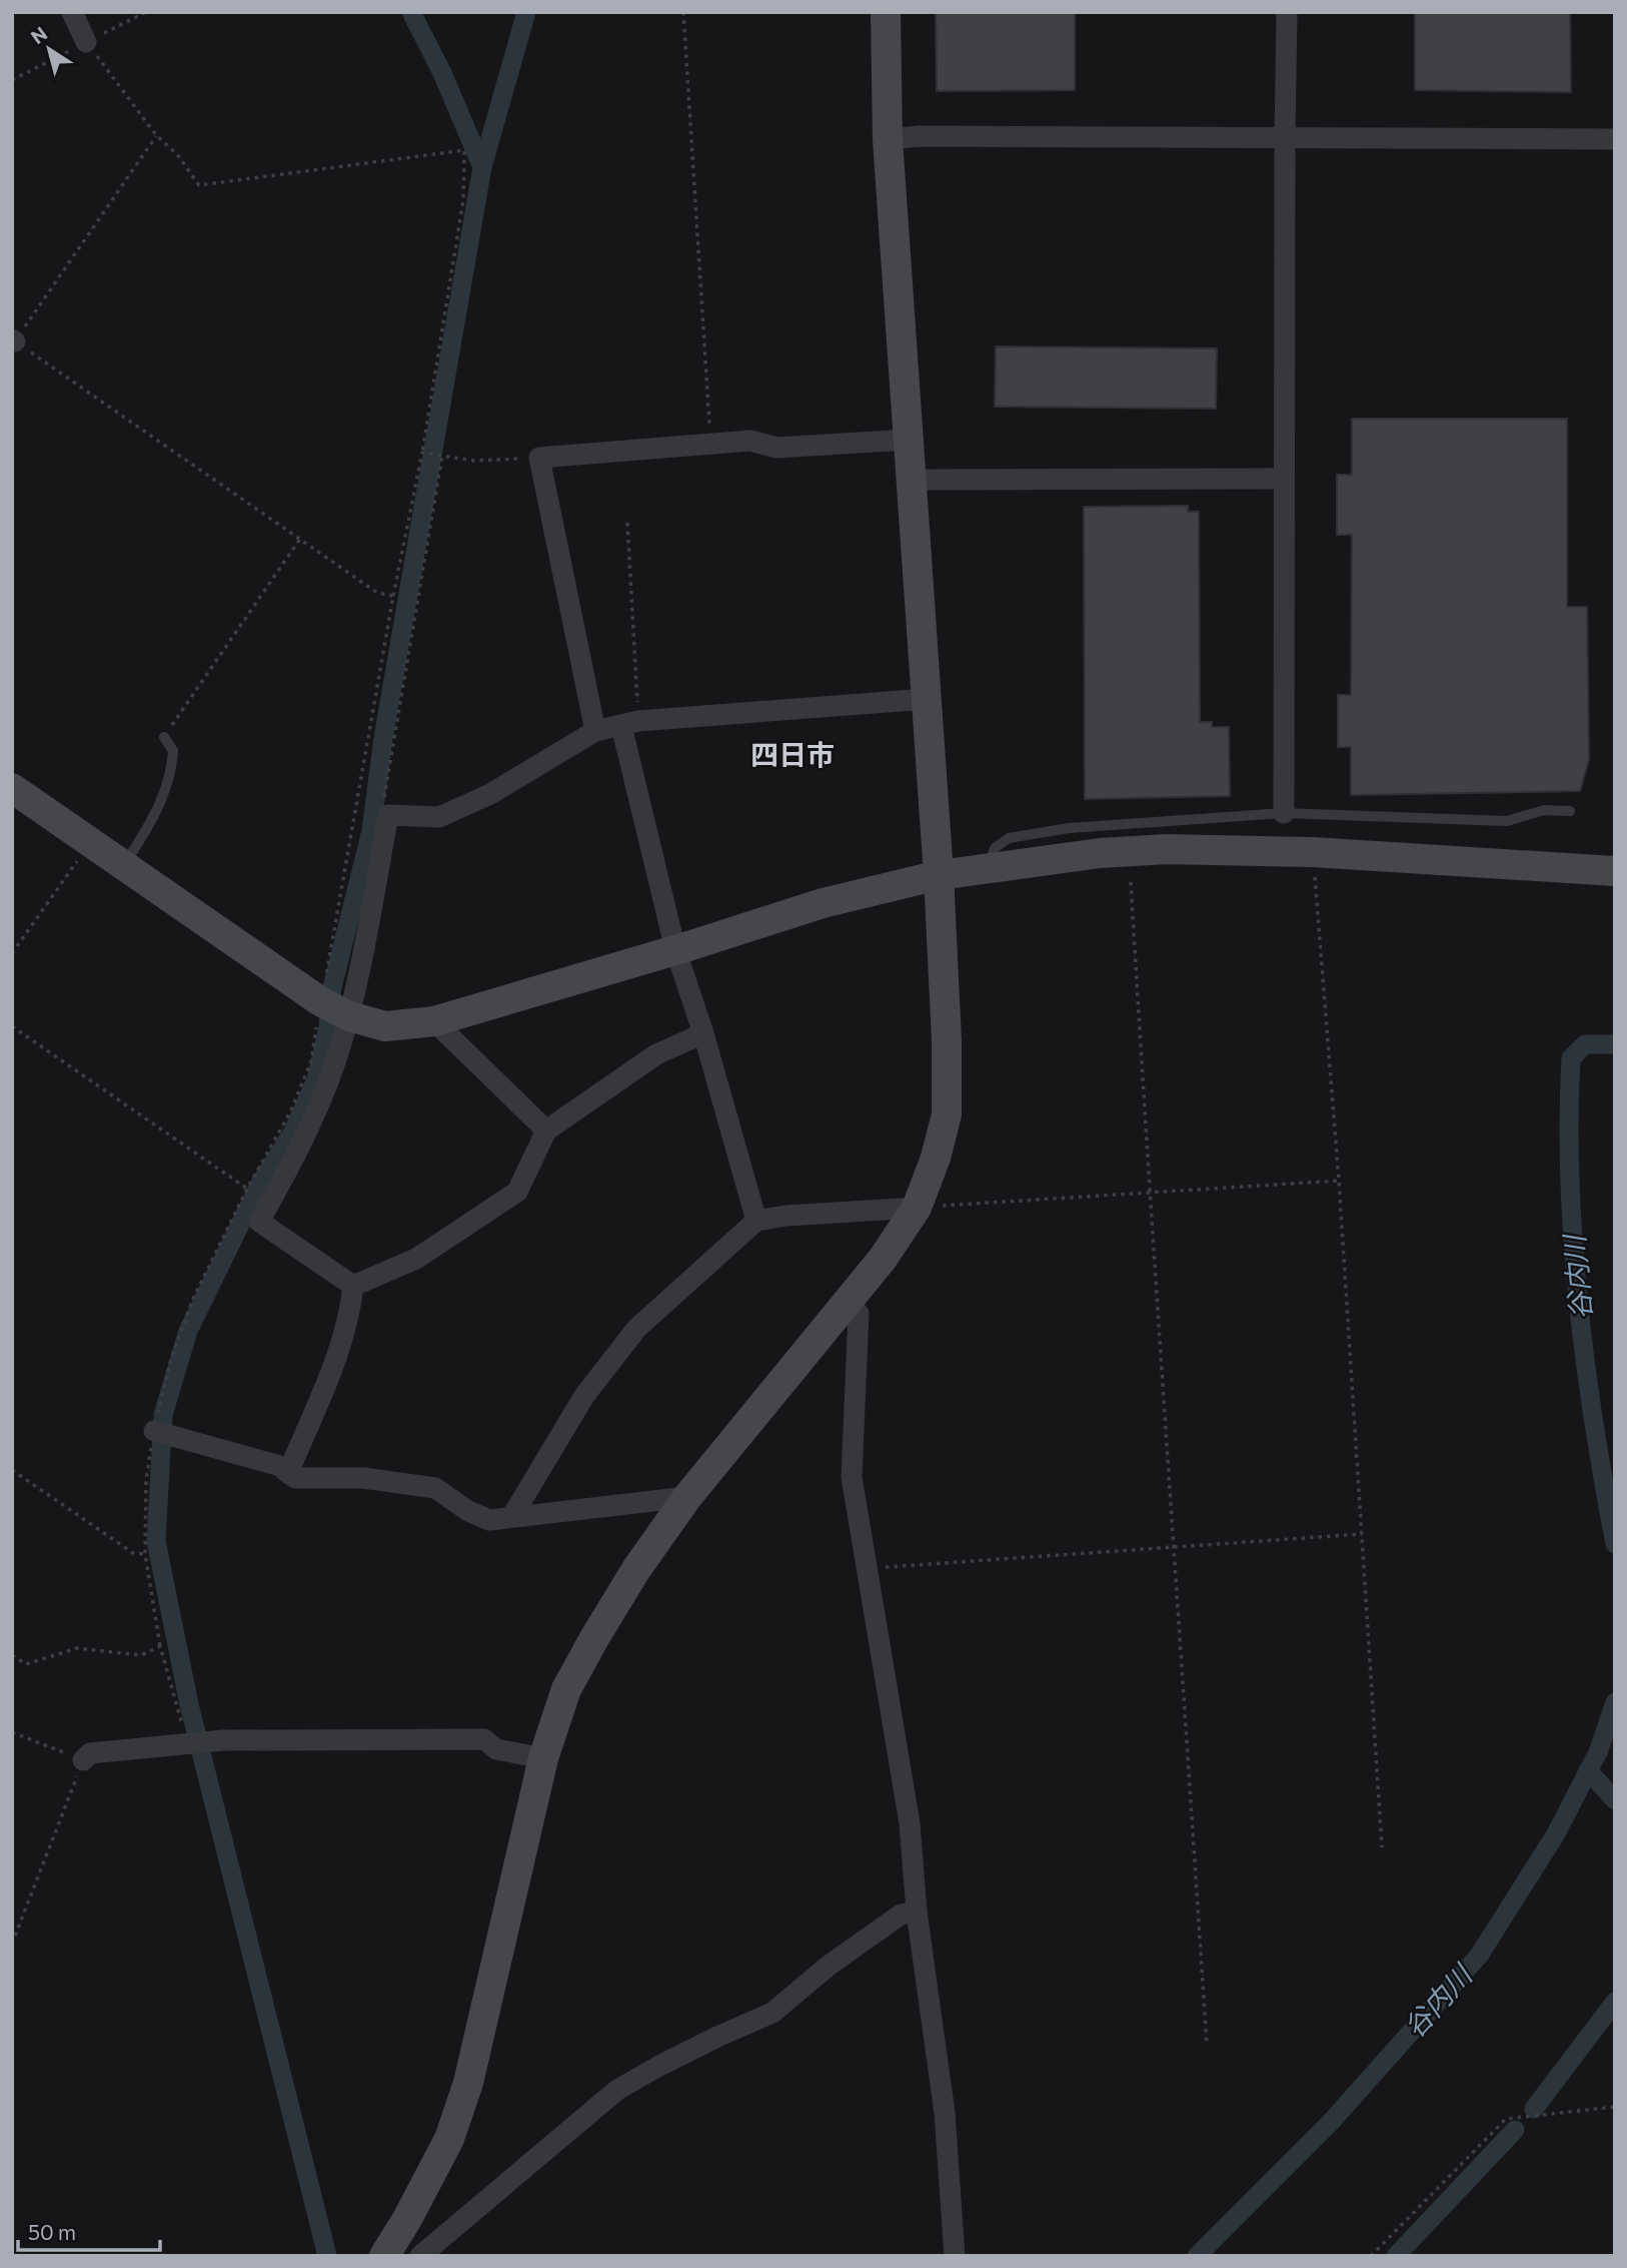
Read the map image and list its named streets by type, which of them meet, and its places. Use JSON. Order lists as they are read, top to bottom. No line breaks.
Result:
{"districts":["四日市"],"water":["谷内川"],"scale_bar":"50 m","north":"top left"}
